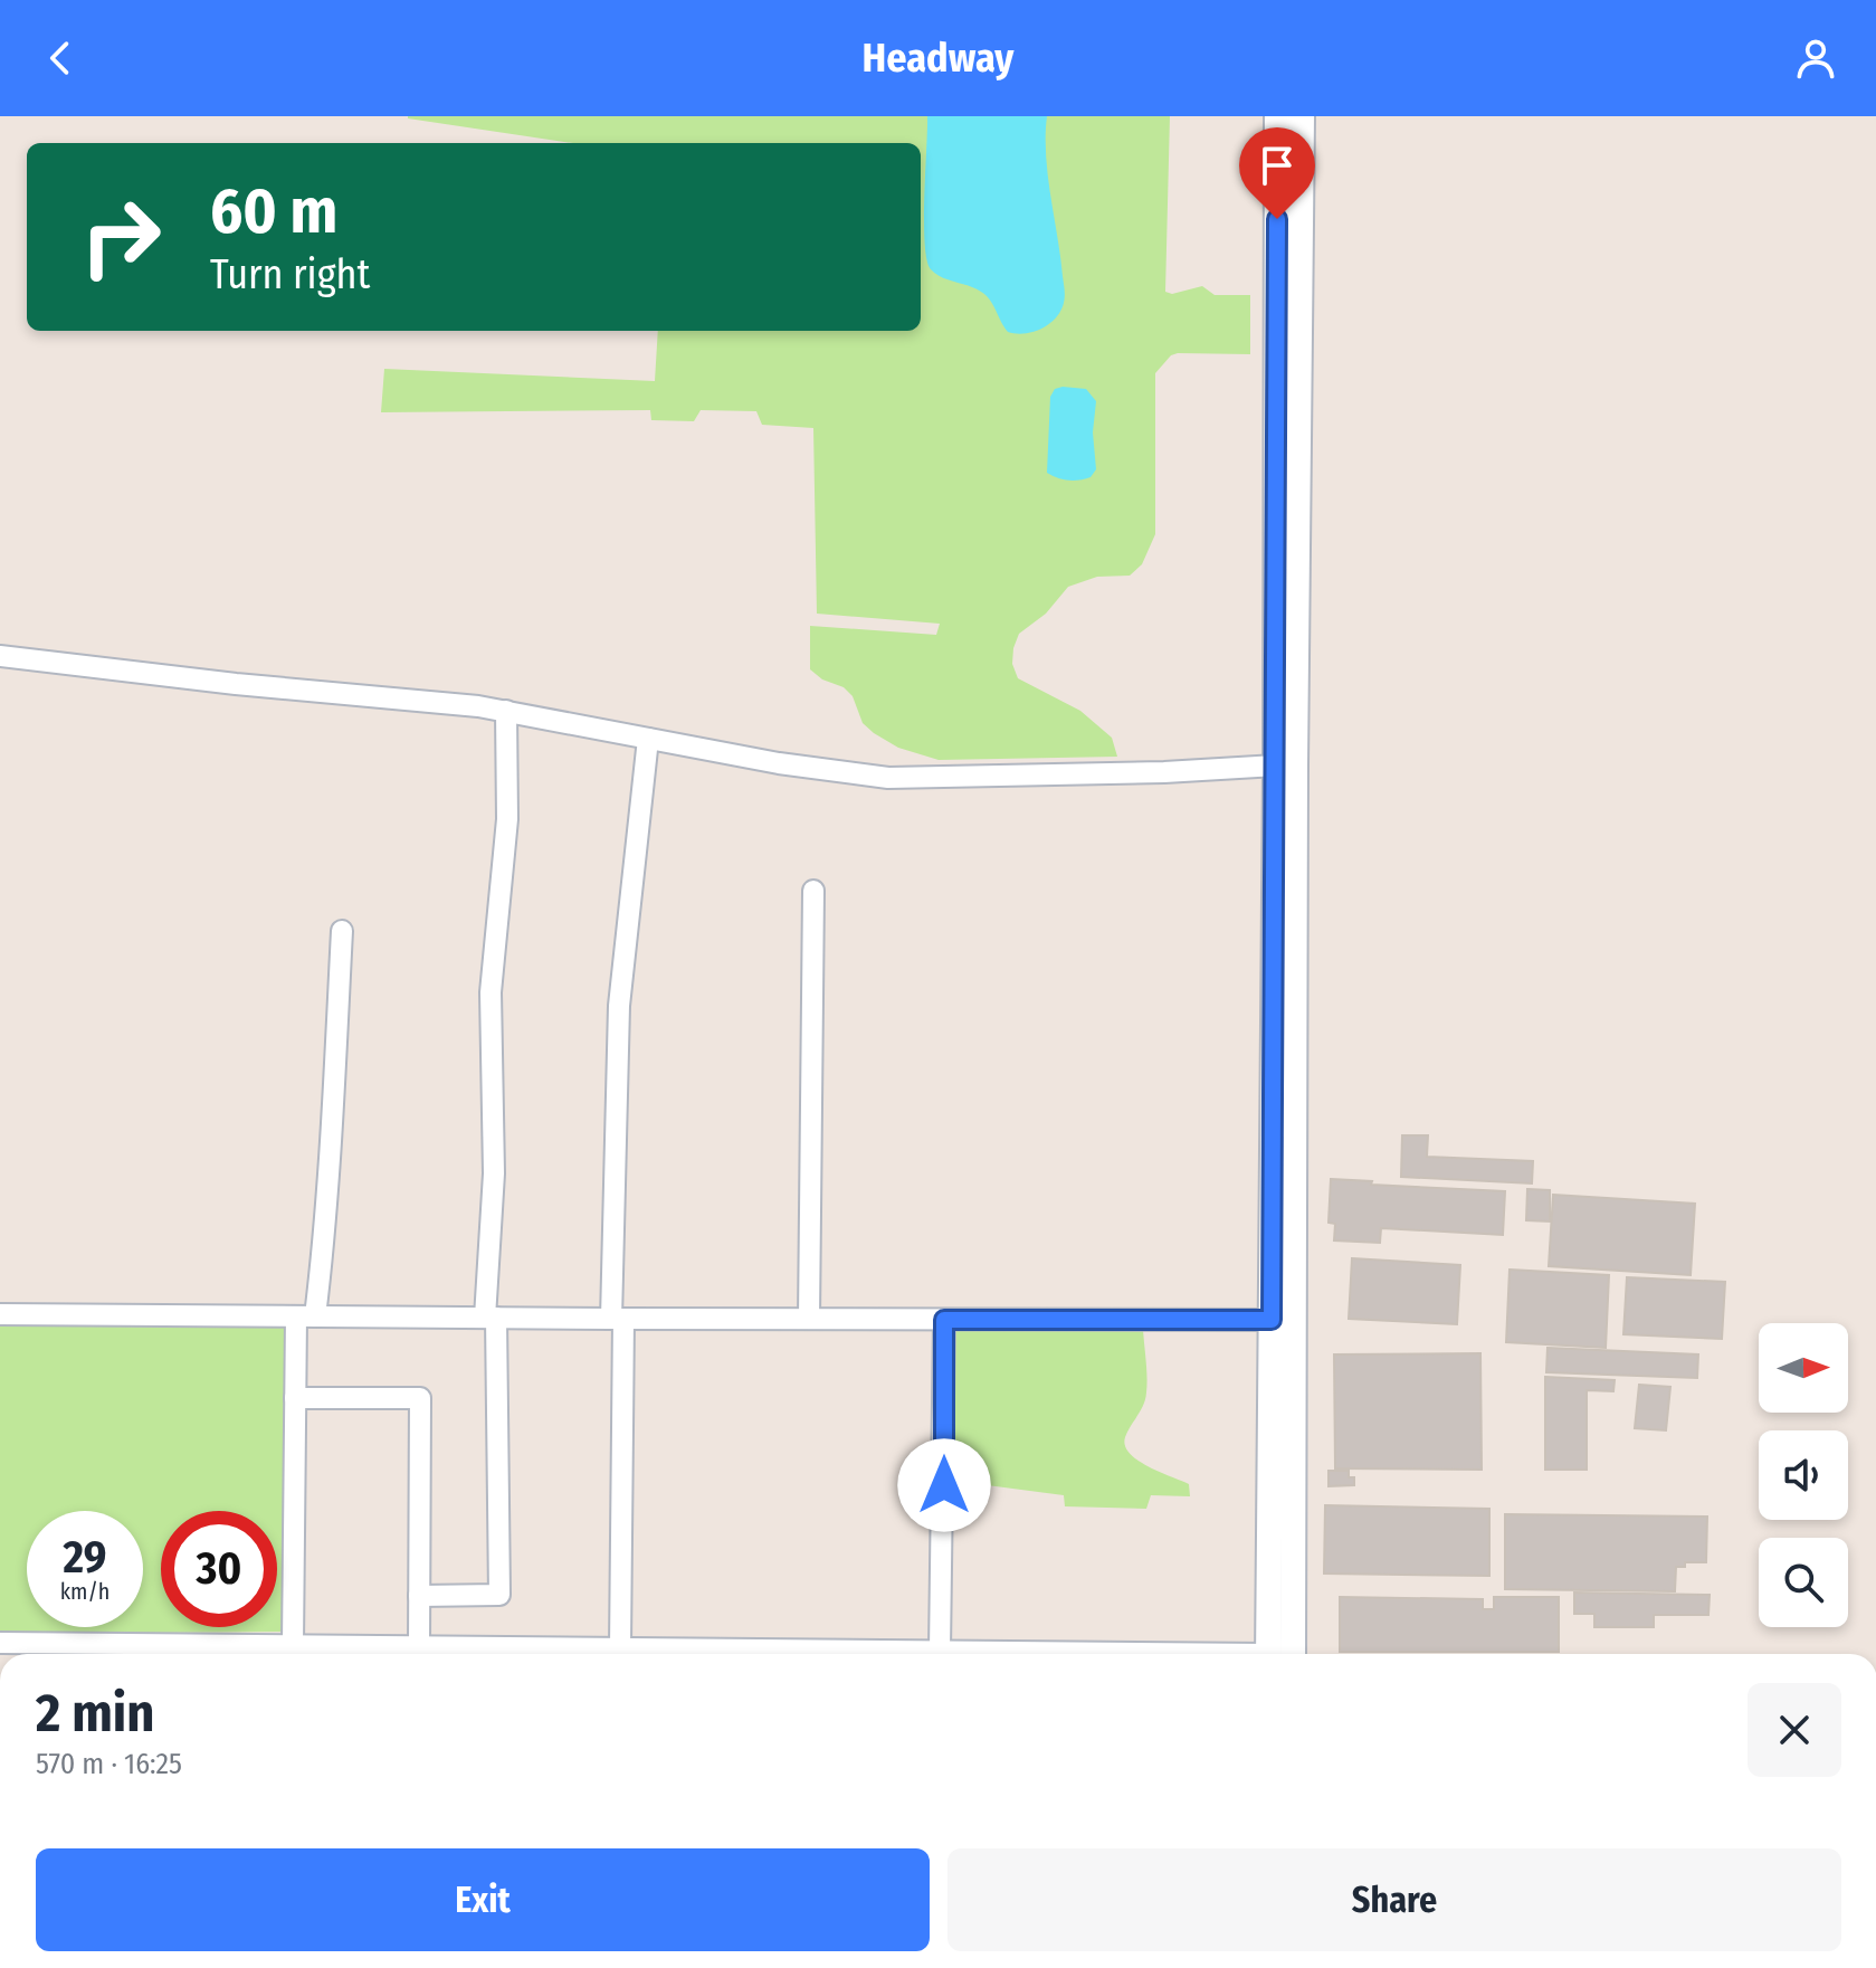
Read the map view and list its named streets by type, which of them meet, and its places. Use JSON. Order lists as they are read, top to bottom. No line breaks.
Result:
{"north":"right","page":{"header":"Headway","turn":["60 m","Turn right"],"speed":"29 km/h","limit":"30","heading":["2 min","570 m · 16:25"],"buttons":["Exit","Share"]}}
